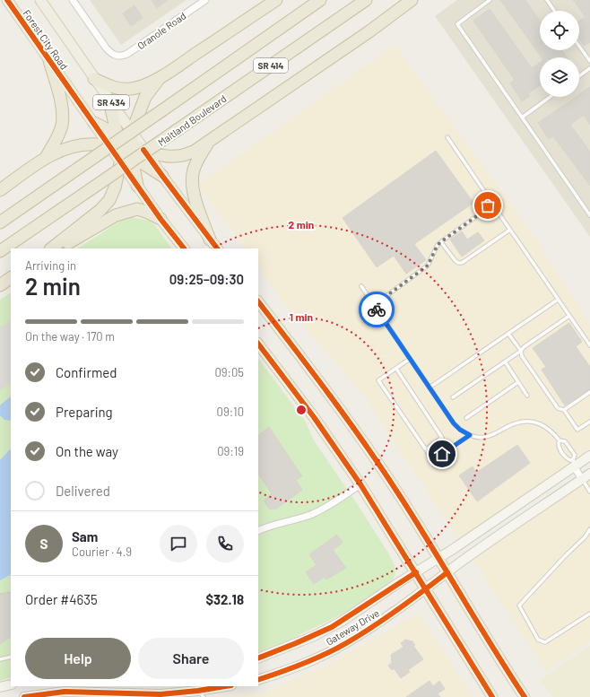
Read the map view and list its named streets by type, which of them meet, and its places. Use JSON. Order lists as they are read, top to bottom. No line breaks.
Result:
{"streets":{"highway":["SR 414","Maitland Boulevard"],"main road":["Forest City Road","SR 434"],"street":["Oranole Road","Gateway Drive"]},"crossings":[["Forest City Road","SR 434"]],"page":{"heading":["2 min","Arriving in","09:25–09:30"],"panel":["Sam","Courier · 4.9","Order #4635","$32.18"],"bar":"On the way · 170 m","list":[["Confirmed","09:05"],["Preparing","09:10"],["On the way","09:19"],"Delivered"],"round":"S","buttons":["Help","Share"]},"rings":["2 min","1 min"]}
